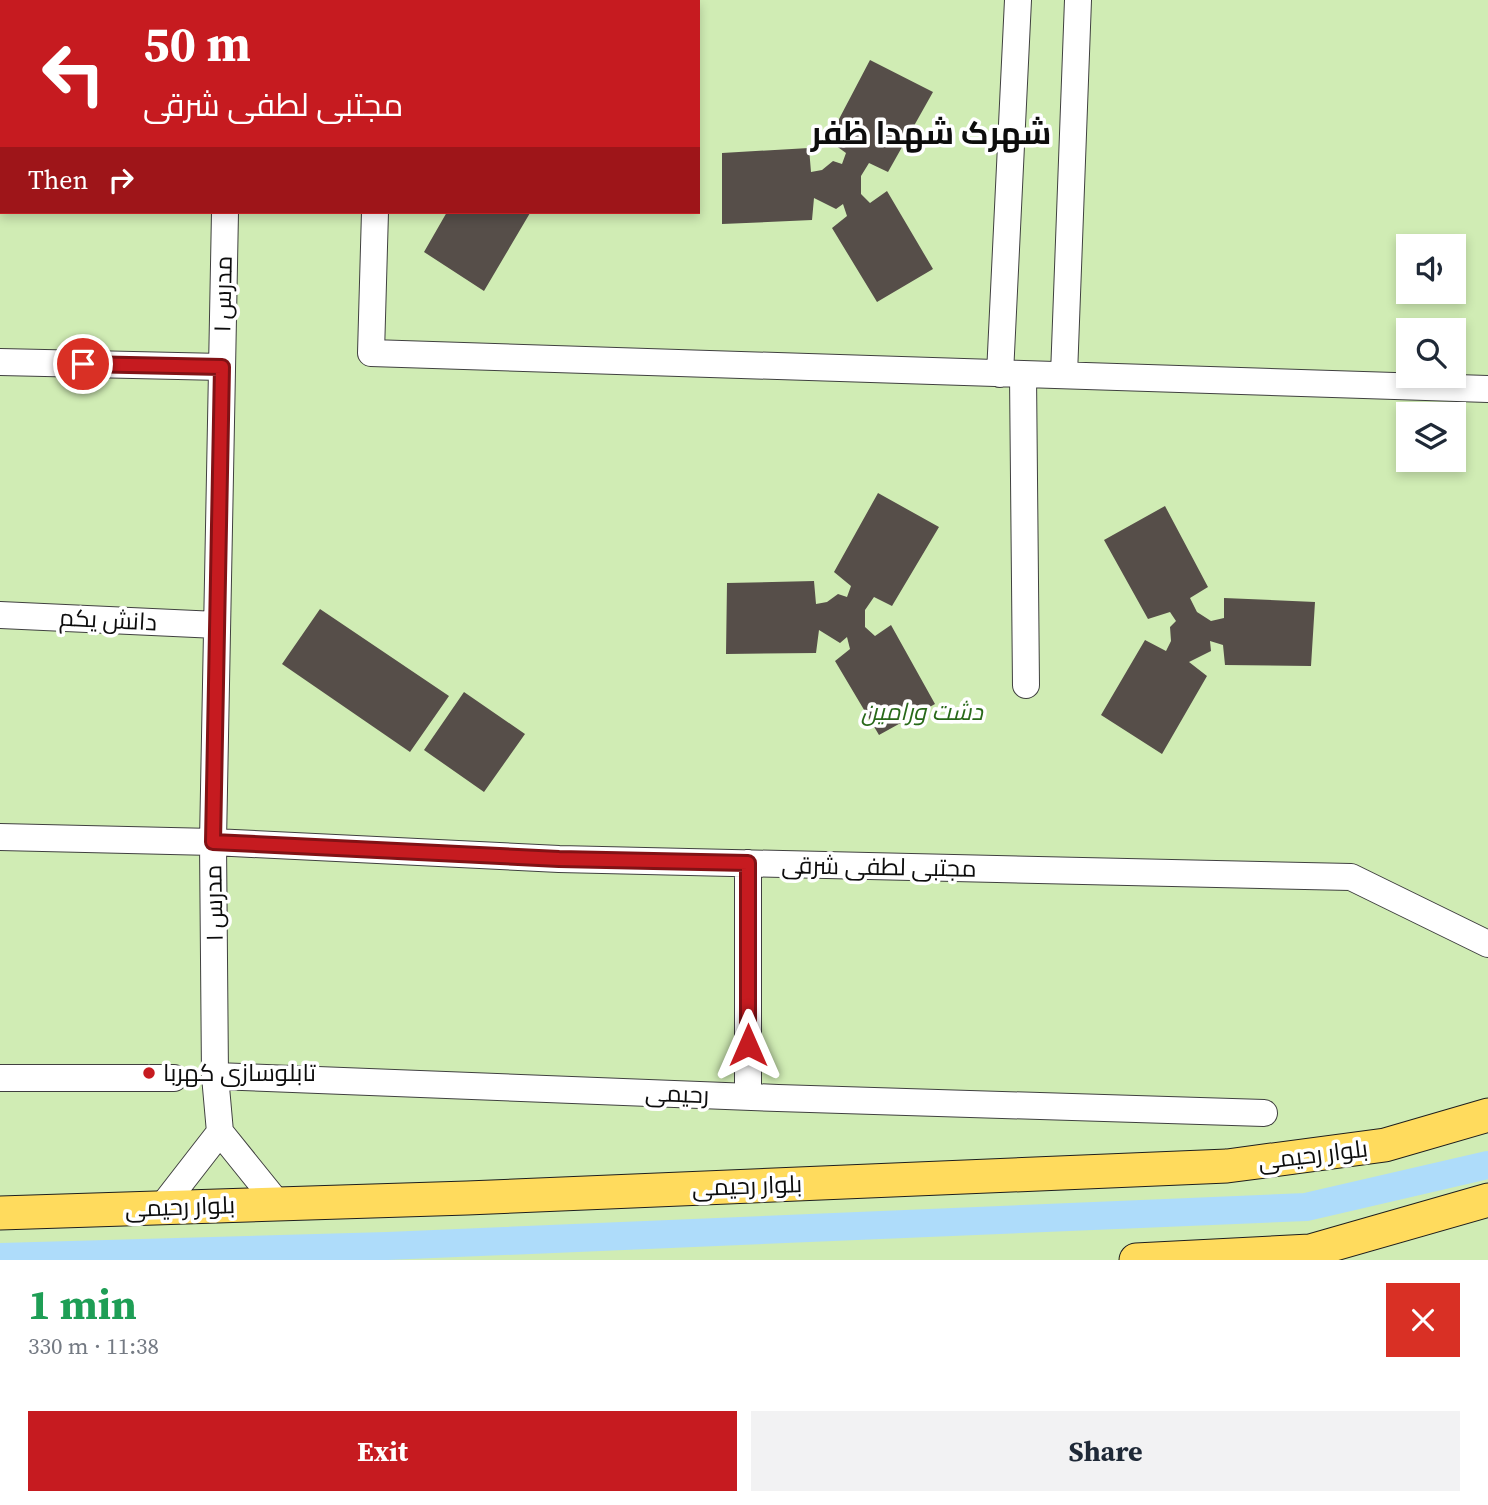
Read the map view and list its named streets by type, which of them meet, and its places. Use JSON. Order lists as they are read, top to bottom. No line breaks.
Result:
{"streets":{"main road":["بلوار رحیمی"],"street":["مدرس ۱","دانش یکم","مجتبی لطفی شرقی","رحیمی"]},"crossings":[["مدرس ۱","دانش یکم"],["مدرس ۱","مجتبی لطفی شرقی"],["مدرس ۱","رحیمی"]],"districts":["شهرک شهدا ظفر"],"parks":["دشت ورامین"],"places":["تابلوسازی کهربا"],"page":{"turn":["50 m","مجتبی لطفی شرقی"],"then":"Then","heading":["1 min","330 m · 11:38"],"buttons":["Exit","Share"]}}
